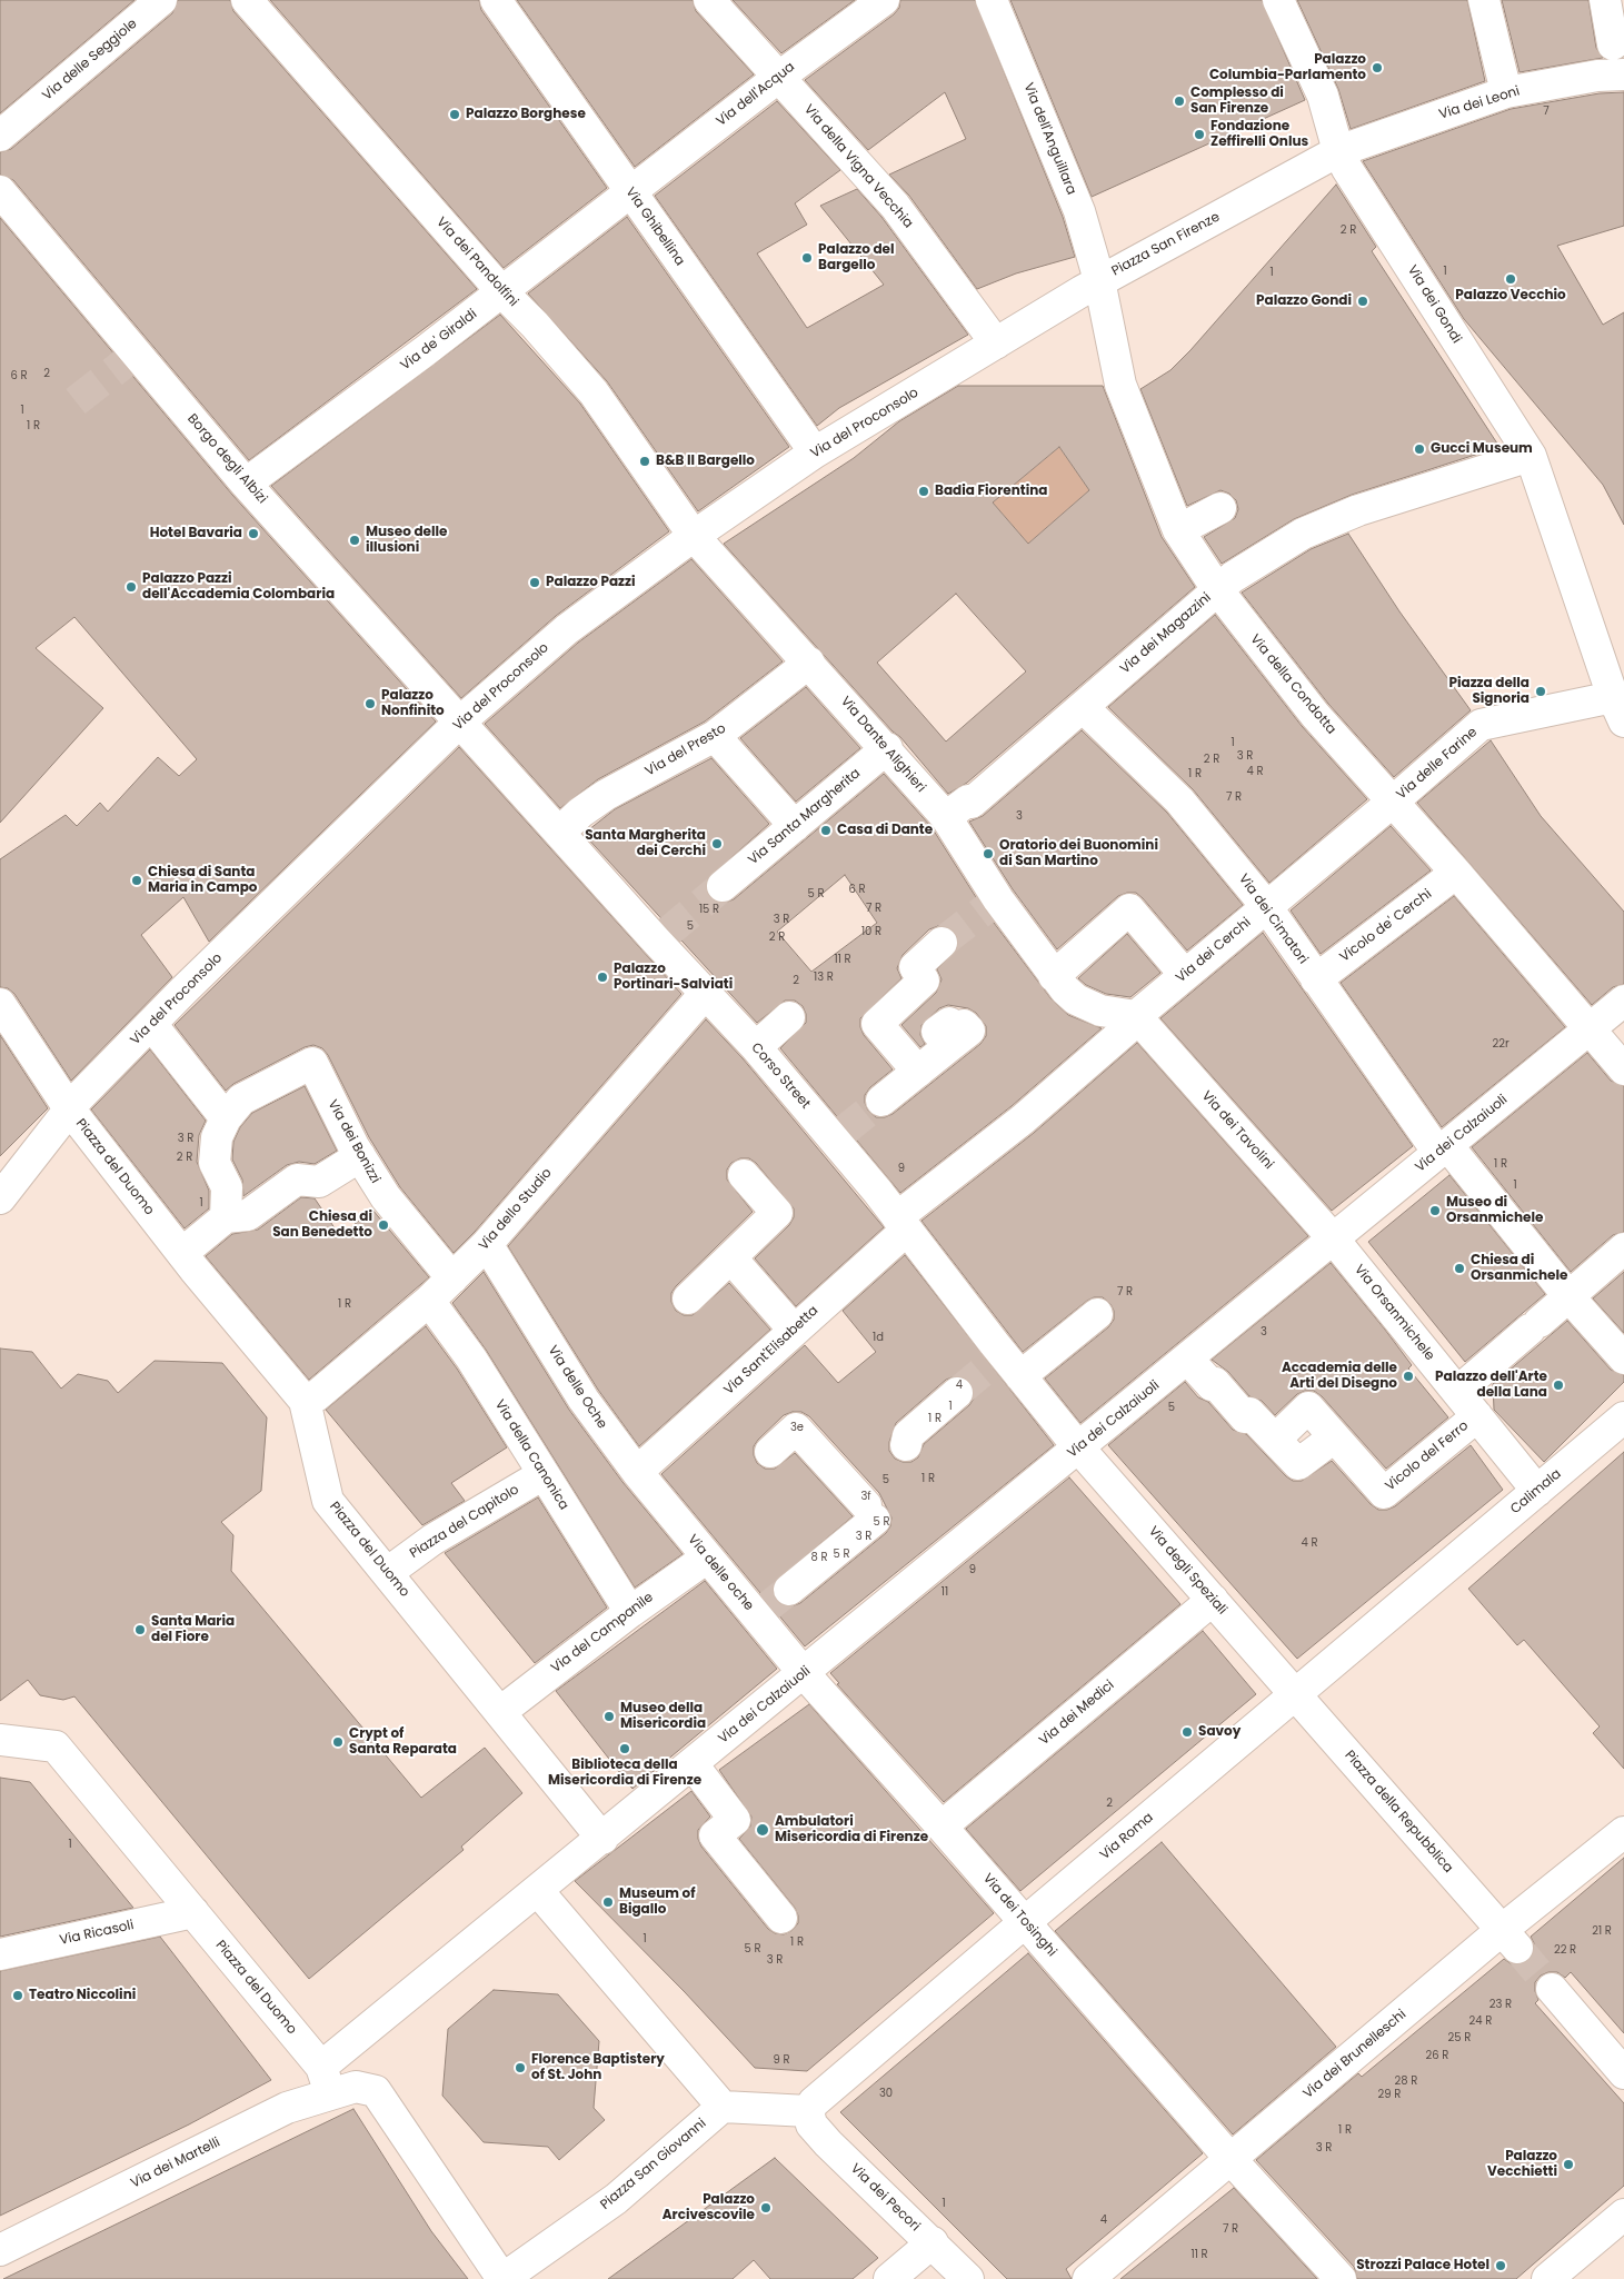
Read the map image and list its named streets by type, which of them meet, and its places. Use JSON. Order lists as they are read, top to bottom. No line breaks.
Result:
{"streets":{"street":["Via delle Seggiole","Via dell'Acqua","Via dei Leoni","Via dell'Anguillara","Via della Vigna Vecchia","Via Ghibellina","Piazza San Firenze","Via dei Pandolfini","Via dei Gondi","Via de' Giraldi","Via del Proconsolo","Borgo degli Albizi","Via dei Magazzini","Via della Condotta","Via Dante Alighieri","Via del Presto","Via delle Farine","Via Santa Margherita","Via dei Cimatori","Vicolo de' Cerchi","Via dei Cerchi","Corso Street","Via dei Tavolini","Via dei Calzaiuoli","Via dei Bonizzi","Piazza del Duomo","Via dello Studio","Via Orsanmichele","Via Sant'Elisabetta","Via delle Oche","Via della Canonica","Vicolo del Ferro","Calimala","Piazza del Capitolo","Via degli Speziali","Via delle oche","Via del Campanile","Via dei Medici","Piazza della Repubblica","Via Roma","Via dei Tosinghi","Via Ricasoli","Via dei Brunelleschi","Via dei Martelli","Piazza San Giovanni","Via dei Pecori"]},"crossings":[["Via dell'Acqua","Via della Vigna Vecchia"],["Via dell'Acqua","Via Ghibellina"],["Via dell'Acqua","Via de' Giraldi"],["Via dei Leoni","Piazza San Firenze"],["Via dei Leoni","Via dei Gondi"],["Via dell'Anguillara","Piazza San Firenze"],["Via dell'Anguillara","Via della Condotta"],["Via della Vigna Vecchia","Piazza San Firenze"],["Via della Vigna Vecchia","Via del Proconsolo"],["Via Ghibellina","Via de' Giraldi"],["Via Ghibellina","Via del Proconsolo"],["Piazza San Firenze","Via dei Gondi"],["Piazza San Firenze","Via del Proconsolo"],["Piazza San Firenze","Via della Condotta"],["Via dei Pandolfini","Via de' Giraldi"],["Via dei Pandolfini","Via del Proconsolo"],["Via dei Pandolfini","Via Dante Alighieri"],["Via dei Gondi","Via dei Magazzini"],["Via dei Gondi","Via delle Farine"],["Via de' Giraldi","Borgo degli Albizi"],["Via del Proconsolo","Borgo degli Albizi"],["Via del Proconsolo","Via Dante Alighieri"],["Via del Proconsolo","Corso Street"],["Via del Proconsolo","Piazza del Duomo"],["Borgo degli Albizi","Corso Street"],["Via dei Magazzini","Via della Condotta"],["Via dei Magazzini","Via Dante Alighieri"],["Via dei Magazzini","Via dei Cimatori"],["Via della Condotta","Via delle Farine"],["Via della Condotta","Vicolo de' Cerchi"],["Via della Condotta","Via dei Cerchi"],["Via della Condotta","Via dei Calzaiuoli"],["Via Dante Alighieri","Via del Presto"],["Via Dante Alighieri","Via Santa Margherita"],["Via Dante Alighieri","Via dei Cerchi"],["Via Dante Alighieri","Via dei Tavolini"],["Via del Presto","Corso Street"],["Via delle Farine","Via dei Cerchi"],["Via dei Cimatori","Vicolo de' Cerchi"],["Via dei Cimatori","Via dei Cerchi"],["Via dei Cimatori","Via dei Calzaiuoli"],["Via dei Cerchi","Corso Street"],["Via dei Cerchi","Via dei Tavolini"],["Via dei Cerchi","Via Sant'Elisabetta"],["Corso Street","Via dei Calzaiuoli"],["Corso Street","Via dello Studio"],["Corso Street","Via Sant'Elisabetta"],["Corso Street","Via degli Speziali"],["Via dei Tavolini","Via dei Calzaiuoli"],["Via dei Tavolini","Via Orsanmichele"],["Via dei Calzaiuoli","Piazza del Duomo"],["Via dei Calzaiuoli","Via Orsanmichele"],["Via dei Calzaiuoli","Vicolo del Ferro"],["Via dei Calzaiuoli","Via degli Speziali"],["Via dei Calzaiuoli","Via delle oche"],["Via dei Calzaiuoli","Via dei Tosinghi"],["Via dei Bonizzi","Via dello Studio"],["Piazza del Duomo","Via dello Studio"],["Piazza del Duomo","Piazza del Capitolo"],["Piazza del Duomo","Via del Campanile"],["Piazza del Duomo","Via Ricasoli"],["Piazza del Duomo","Via dei Martelli"],["Piazza del Duomo","Piazza San Giovanni"],["Via dello Studio","Via delle Oche"],["Via dello Studio","Via della Canonica"],["Via Orsanmichele","Vicolo del Ferro"],["Via Orsanmichele","Calimala"],["Via Sant'Elisabetta","Via delle Oche"],["Via Sant'Elisabetta","Via delle oche"],["Via delle Oche","Via delle oche"],["Via della Canonica","Piazza del Capitolo"],["Via della Canonica","Via del Campanile"],["Calimala","Via Roma"],["Via degli Speziali","Via dei Medici"],["Via degli Speziali","Piazza della Repubblica"],["Via degli Speziali","Via Roma"],["Via delle oche","Via del Campanile"],["Via delle oche","Via dei Tosinghi"],["Via dei Medici","Via dei Tosinghi"],["Piazza della Repubblica","Via Roma"],["Piazza della Repubblica","Via dei Brunelleschi"],["Via Roma","Via dei Tosinghi"],["Via Roma","Via dei Pecori"],["Via dei Tosinghi","Via dei Brunelleschi"],["Via dei Martelli","Piazza San Giovanni"]],"places":["Palazzo Columbia-Parlamento","Complesso di San Firenze","Palazzo Borghese","Fondazione Zeffirelli Onlus","Palazzo del Bargello","Palazzo Vecchio","Palazzo Gondi","Gucci Museum","B&B Il Bargello","Badia Fiorentina","Hotel Bavaria","Museo delle illusioni","Palazzo Pazzi","Palazzo Pazzi dell'Accademia Colombaria","Piazza della Signoria","Palazzo Nonfinito","Casa di Dante","Santa Margherita dei Cerchi","Oratorio dei Buonomini di San Martino","Chiesa di Santa Maria in Campo","Palazzo Portinari-Salviati","Museo di Orsanmichele","Chiesa di San Benedetto","Chiesa di Orsanmichele","Accademia delle Arti del Disegno","Palazzo dell'Arte della Lana","Santa Maria del Fiore","Museo della Misericordia","Savoy","Crypt of Santa Reparata","Biblioteca della Misericordia di Firenze","Ambulatori Misericordia di Firenze","Museum of Bigallo","Teatro Niccolini","Florence Baptistery of St. John","Palazzo Vecchietti","Palazzo Arcivescovile","Strozzi Palace Hotel"],"house_numbers":["7","2 R","1","1","2","6 R","1","1 R","1","3 R","2 R","4 R","1 R","7 R","3","6 R","5 R","7 R","15 R","3 R","5","10 R","2 R","11 R","13 R","2","22r","3 R","2 R","1 R","9","1","1","7 R","1 R","3","1d","4","1","5","1 R","3e","1 R","5","3f","5 R","3 R","4 R","5 R","8 R","9","11","2","1","21 R","1","1 R","5 R","22 R","3 R","23 R","24 R","25 R","26 R","9 R","28 R","30","29 R","1 R","3 R","1","4","7 R","11 R"]}
